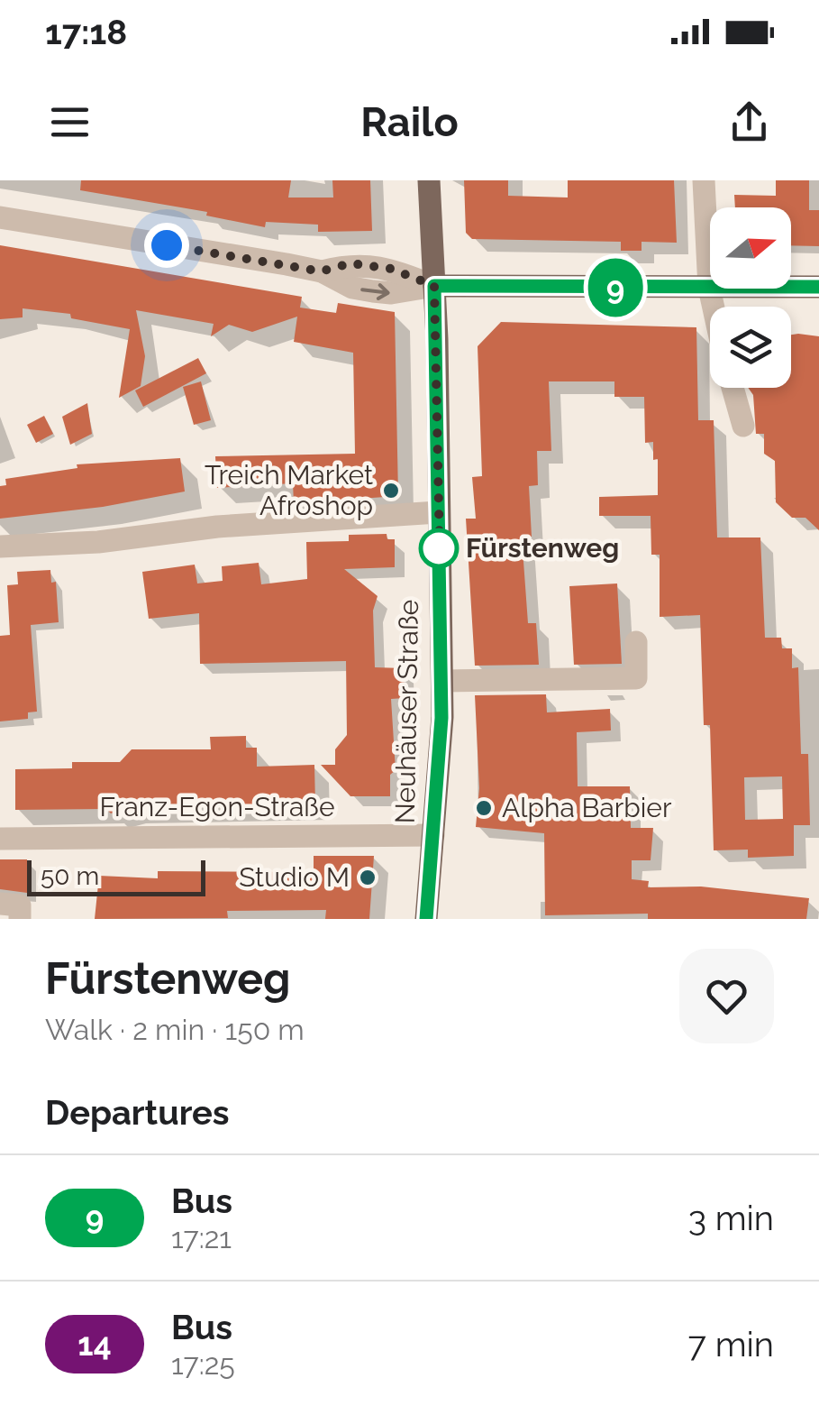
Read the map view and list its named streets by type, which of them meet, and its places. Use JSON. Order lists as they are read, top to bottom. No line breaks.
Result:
{"streets":{"main road":["Neuhäuser Straße"],"street":["Franz-Egon-Straße"]},"crossings":[["Neuhäuser Straße","Franz-Egon-Straße"]],"places":["Treich Market Afroshop","Fürstenweg","Alpha Barbier","Studio M"],"lines":["bus line 9"],"scale_bar":"50 m","north":"right","page":{"status":"17:18","header":"Railo","on_map":"9","scale":"50 m","heading":[["Fürstenweg","Walk · 2 min · 150 m"],"Departures"],"list":[{"mark":"9","name":"Bus","note":"17:21","value":"3 min"},{"mark":"14","name":"Bus","note":"17:25","value":"7 min"}]}}
